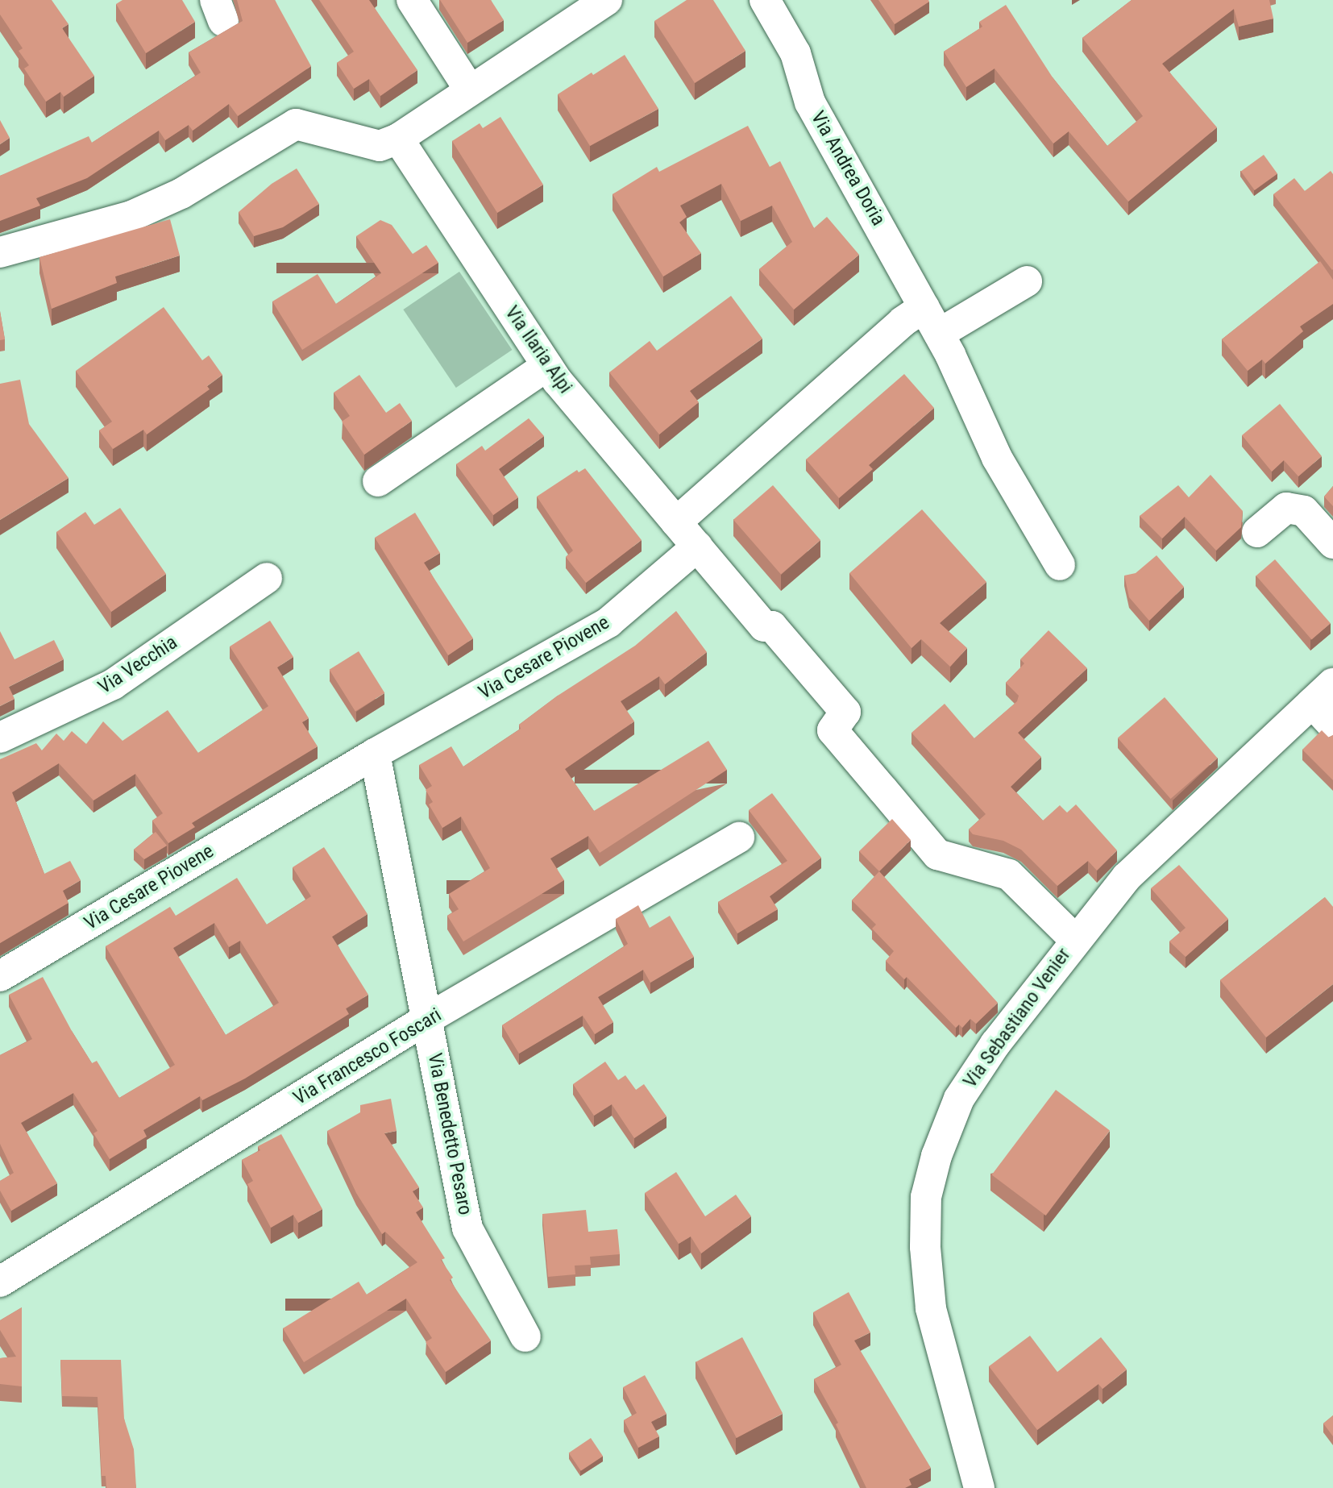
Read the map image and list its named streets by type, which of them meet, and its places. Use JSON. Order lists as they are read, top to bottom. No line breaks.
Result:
{"streets":{"street":["Via Andrea Doria","Via Ilaria Alpi","Via Cesare Piovene","Via Vecchia","Via Sebastiano Venier","Via Francesco Foscari","Via Benedetto Pesaro"]},"crossings":[["Via Ilaria Alpi","Via Cesare Piovene"],["Via Cesare Piovene","Via Benedetto Pesaro"],["Via Francesco Foscari","Via Benedetto Pesaro"]]}
